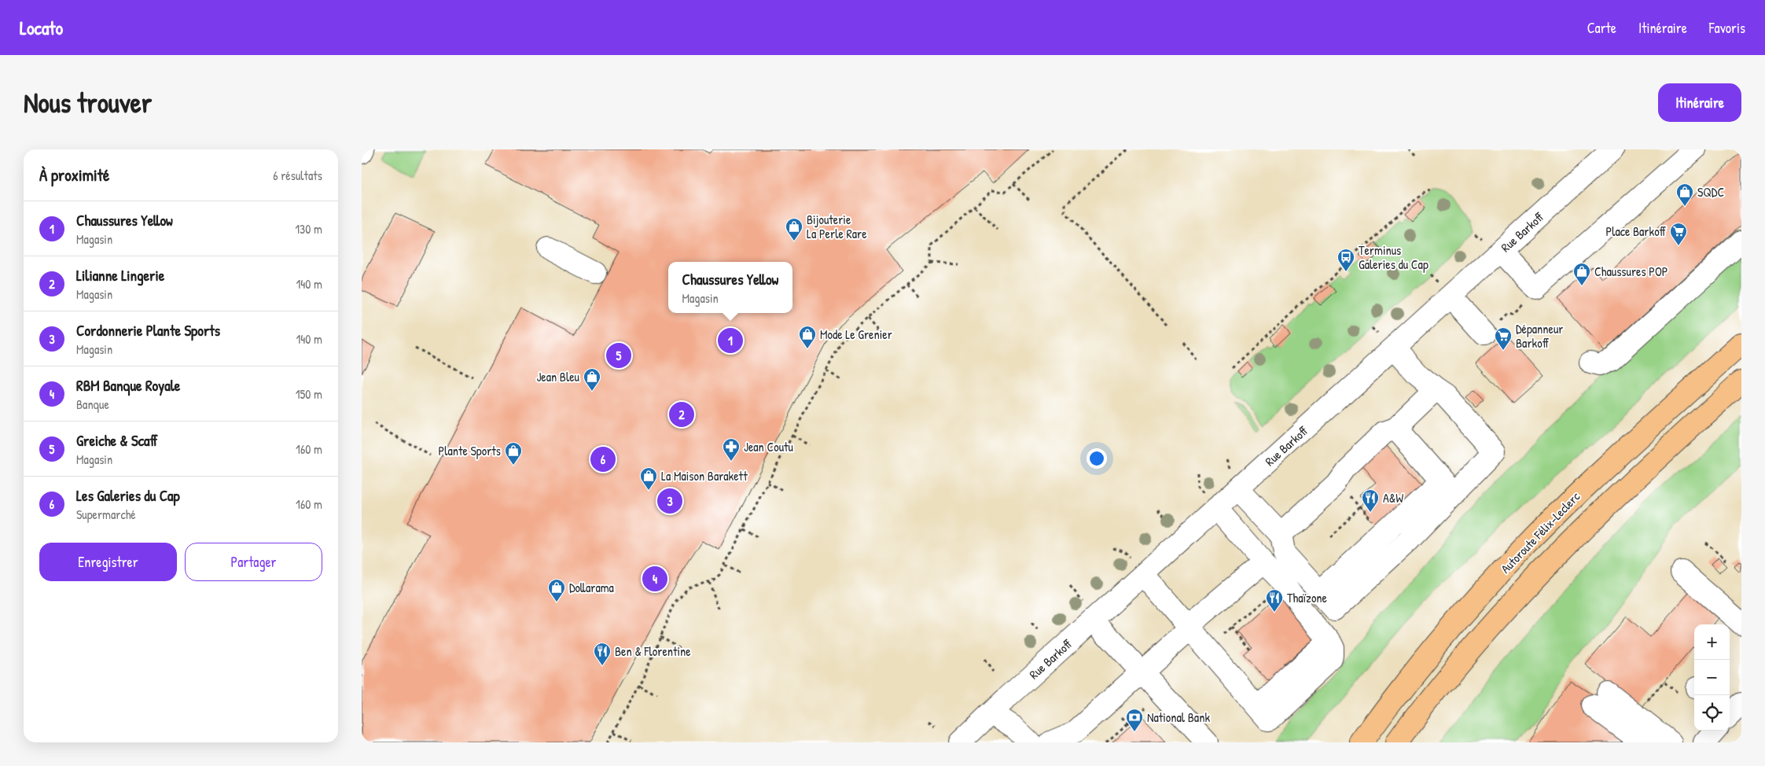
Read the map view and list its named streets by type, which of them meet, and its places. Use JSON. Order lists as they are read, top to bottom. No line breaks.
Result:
{"streets":{"highway":["Autoroute Félix-Leclerc"],"street":["Rue Barkoff"]},"places":{"shop":["SQDC","Bijouterie La Perle Rare","Chaussures POP","Mode Le Grenier","Jean Bleu","Plante Sports","La Maison Barakett","Dollarama"],"supermarket":["Place Barkoff","Dépanneur Barkoff"],"bus stop":["Terminus Galeries du Cap"],"pharmacy":["Jean Coutu"],"restaurant":["A&W","Thaïzone","Ben & Florentine"],"bank":["National Bank"]},"page":{"header":"Locato","nav":["Carte","Itinéraire","Favoris"],"buttons":["Itinéraire",["Enregistrer","Partager"]],"title":"Nous trouver","heading":["À proximité","6 résultats"],"list":[{"mark":"1","name":"Chaussures Yellow","note":"Magasin","value":"130 m"},{"mark":"2","name":"Lilianne Lingerie","note":"Magasin","value":"140 m"},{"mark":"3","name":"Cordonnerie Plante Sports","note":"Magasin","value":"140 m"},{"mark":"4","name":"RBM Banque Royale","note":"Banque","value":"150 m"},{"mark":"5","name":"Greiche & Scaff","note":"Magasin","value":"160 m"},{"mark":"6","name":"Les Galeries du Cap","note":"Supermarché","value":"160 m"}],"popup":["Chaussures Yellow","Magasin"],"pins":["1","5","2","6","3","4"],"map_buttons":["+","−"]}}
